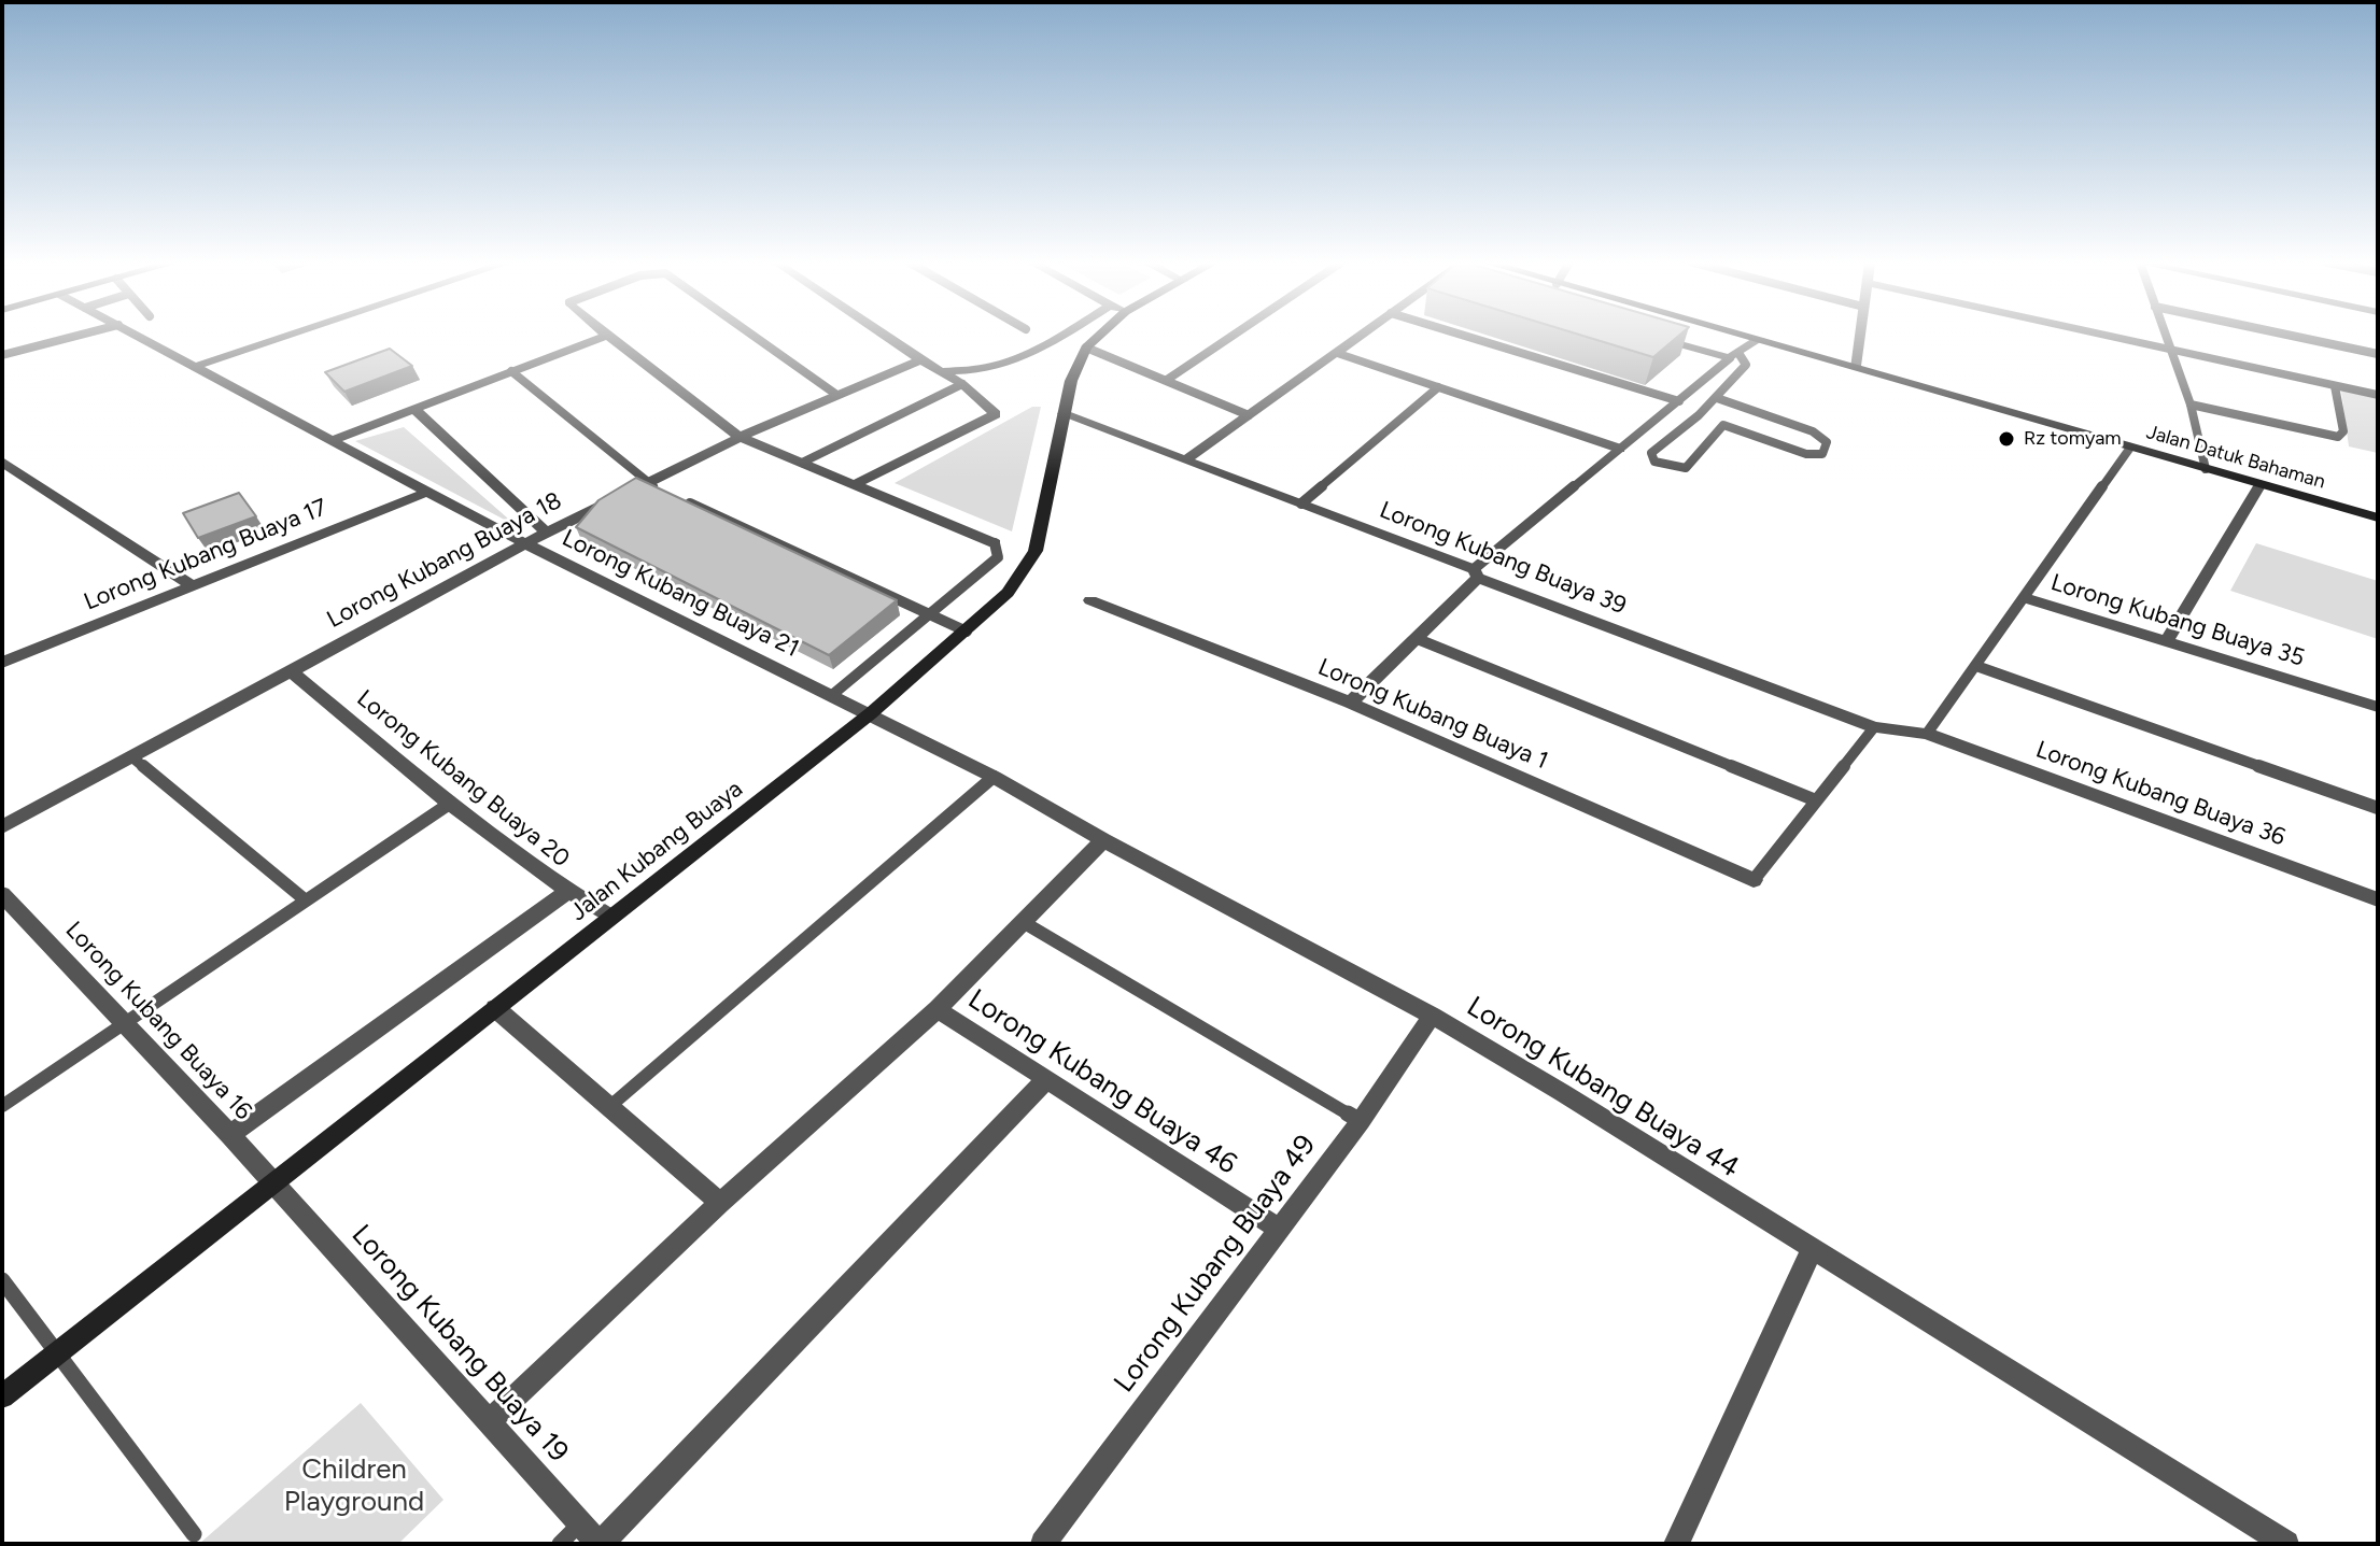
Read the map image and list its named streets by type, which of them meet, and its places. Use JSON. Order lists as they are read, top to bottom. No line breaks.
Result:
{"streets":{"street":["Jalan Datuk Bahaman","Lorong Kubang Buaya 17","Lorong Kubang Buaya 39","Lorong Kubang Buaya 18","Lorong Kubang Buaya 21","Lorong Kubang Buaya 35","Lorong Kubang Buaya 1","Lorong Kubang Buaya 20","Lorong Kubang Buaya 36","Jalan Kubang Buaya","Lorong Kubang Buaya 16","Lorong Kubang Buaya 46","Lorong Kubang Buaya 44","Lorong Kubang Buaya 49","Lorong Kubang Buaya 19"]},"crossings":[["Lorong Kubang Buaya 17","Lorong Kubang Buaya 21"],["Lorong Kubang Buaya 39","Lorong Kubang Buaya 35"],["Lorong Kubang Buaya 39","Lorong Kubang Buaya 36"],["Lorong Kubang Buaya 39","Jalan Kubang Buaya"],["Lorong Kubang Buaya 18","Lorong Kubang Buaya 21"],["Lorong Kubang Buaya 18","Lorong Kubang Buaya 20"],["Lorong Kubang Buaya 21","Jalan Kubang Buaya"],["Lorong Kubang Buaya 21","Lorong Kubang Buaya 44"],["Lorong Kubang Buaya 35","Lorong Kubang Buaya 36"],["Lorong Kubang Buaya 20","Jalan Kubang Buaya"],["Jalan Kubang Buaya","Lorong Kubang Buaya 16"],["Jalan Kubang Buaya","Lorong Kubang Buaya 44"],["Jalan Kubang Buaya","Lorong Kubang Buaya 19"],["Lorong Kubang Buaya 16","Lorong Kubang Buaya 19"],["Lorong Kubang Buaya 46","Lorong Kubang Buaya 49"],["Lorong Kubang Buaya 44","Lorong Kubang Buaya 49"]],"parks":["Children Playground"],"places":["Rz tomyam"]}
